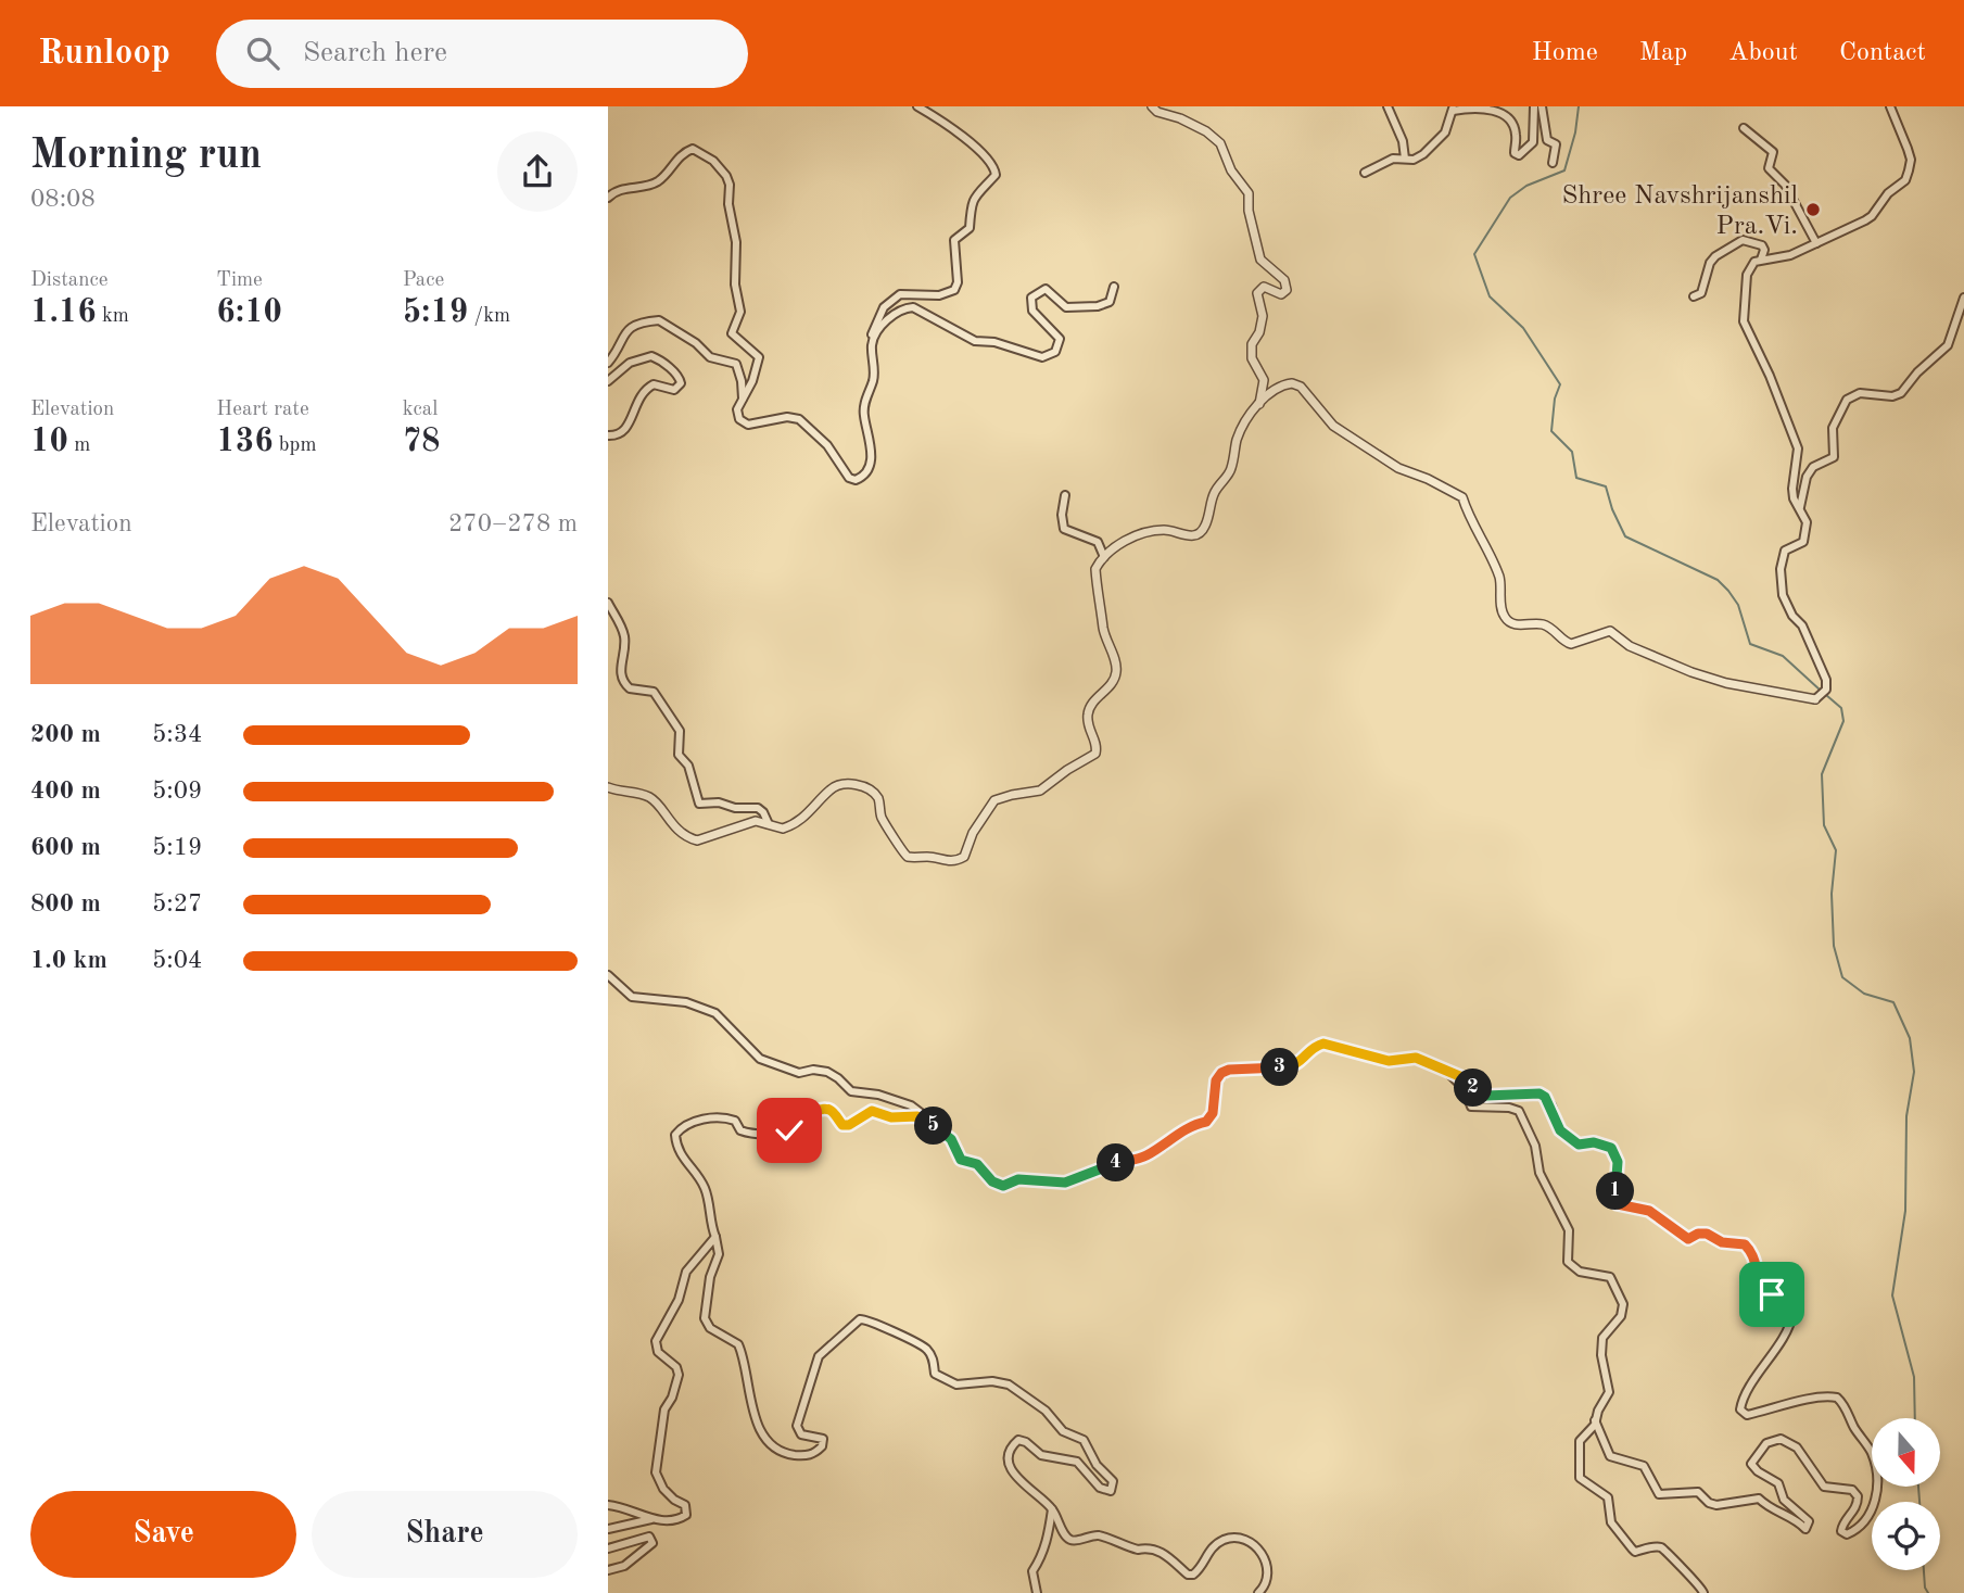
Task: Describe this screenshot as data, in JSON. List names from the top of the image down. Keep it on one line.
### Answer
{"places":["Shree Navshrijanshil Pra.Vi."],"north":"bottom","page":{"header":"Runloop","search":"Search here","nav":["Home","Map","About","Contact"],"heading":["Morning run","08:08"],"stats":[["Distance","1.16 km"],["Time","6:10"],["Pace","5:19 /km"],["Elevation","10 m"],["Heart rate","136 bpm"],["kcal","78"]],"chart":["Elevation","270–278 m"],"list":[{"name":"200 m","note":"5:34"},{"name":"400 m","note":"5:09"},{"name":"600 m","note":"5:19"},{"name":"800 m","note":"5:27"},{"name":"1.0 km","note":"5:04"}],"pins":["3","2","5","4","1"],"buttons":["Save","Share"]}}
